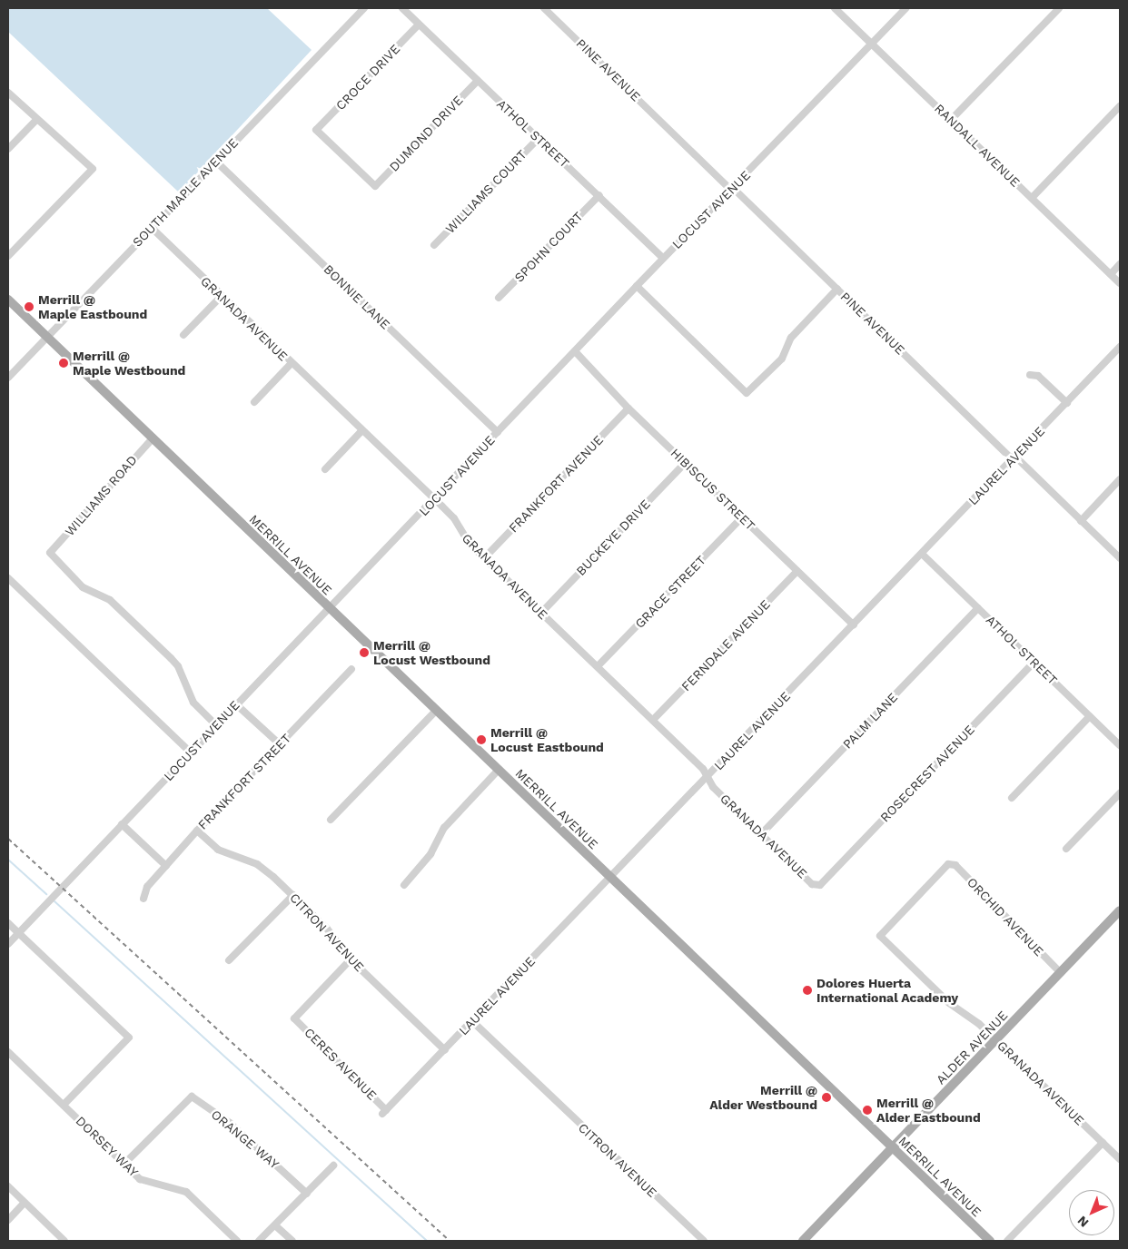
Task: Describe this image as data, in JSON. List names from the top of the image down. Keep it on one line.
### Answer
{"streets":{"main road":["MERRILL AVENUE","ALDER AVENUE"],"street":["PINE AVENUE","CROCE DRIVE","DUMOND DRIVE","ATHOL STREET","RANDALL AVENUE","WILLIAMS COURT","SOUTH MAPLE AVENUE","LOCUST AVENUE","SPOHN COURT","BONNIE LANE","GRANADA AVENUE","LAUREL AVENUE","FRANKFORT AVENUE","HIBISCUS STREET","WILLIAMS ROAD","BUCKEYE DRIVE","GRACE STREET","FERNDALE AVENUE","PALM LANE","ROSECREST AVENUE","FRANKFORT STREET","ORCHID AVENUE","CITRON AVENUE","CERES AVENUE","ORANGE WAY","DORSEY WAY"]},"crossings":[["PINE AVENUE","LOCUST AVENUE"],["PINE AVENUE","LAUREL AVENUE"],["CROCE DRIVE","DUMOND DRIVE"],["CROCE DRIVE","ATHOL STREET"],["DUMOND DRIVE","ATHOL STREET"],["ATHOL STREET","WILLIAMS COURT"],["ATHOL STREET","LOCUST AVENUE"],["ATHOL STREET","SPOHN COURT"],["ATHOL STREET","LAUREL AVENUE"],["ATHOL STREET","PALM LANE"],["ATHOL STREET","ROSECREST AVENUE"],["RANDALL AVENUE","LOCUST AVENUE"],["SOUTH MAPLE AVENUE","BONNIE LANE"],["SOUTH MAPLE AVENUE","GRANADA AVENUE"],["SOUTH MAPLE AVENUE","MERRILL AVENUE"],["LOCUST AVENUE","BONNIE LANE"],["LOCUST AVENUE","GRANADA AVENUE"],["LOCUST AVENUE","HIBISCUS STREET"],["LOCUST AVENUE","WILLIAMS ROAD"],["LOCUST AVENUE","MERRILL AVENUE"],["GRANADA AVENUE","LAUREL AVENUE"],["GRANADA AVENUE","FRANKFORT AVENUE"],["GRANADA AVENUE","BUCKEYE DRIVE"],["GRANADA AVENUE","GRACE STREET"],["GRANADA AVENUE","FERNDALE AVENUE"],["GRANADA AVENUE","PALM LANE"],["GRANADA AVENUE","ROSECREST AVENUE"],["GRANADA AVENUE","ORCHID AVENUE"],["GRANADA AVENUE","ALDER AVENUE"],["LAUREL AVENUE","HIBISCUS STREET"],["LAUREL AVENUE","MERRILL AVENUE"],["LAUREL AVENUE","CITRON AVENUE"],["LAUREL AVENUE","CERES AVENUE"],["FRANKFORT AVENUE","HIBISCUS STREET"],["HIBISCUS STREET","BUCKEYE DRIVE"],["HIBISCUS STREET","GRACE STREET"],["HIBISCUS STREET","FERNDALE AVENUE"],["WILLIAMS ROAD","MERRILL AVENUE"],["MERRILL AVENUE","ALDER AVENUE"],["FRANKFORT STREET","CITRON AVENUE"],["ORCHID AVENUE","ALDER AVENUE"],["CITRON AVENUE","CERES AVENUE"],["ORANGE WAY","DORSEY WAY"]],"places":["Merrill @ Maple Eastbound","Merrill @ Maple Westbound","Merrill @ Locust Westbound","Merrill @ Locust Eastbound","Dolores Huerta International Academy","Merrill @ Alder Westbound","Merrill @ Alder Eastbound"],"north":"bottom left"}
